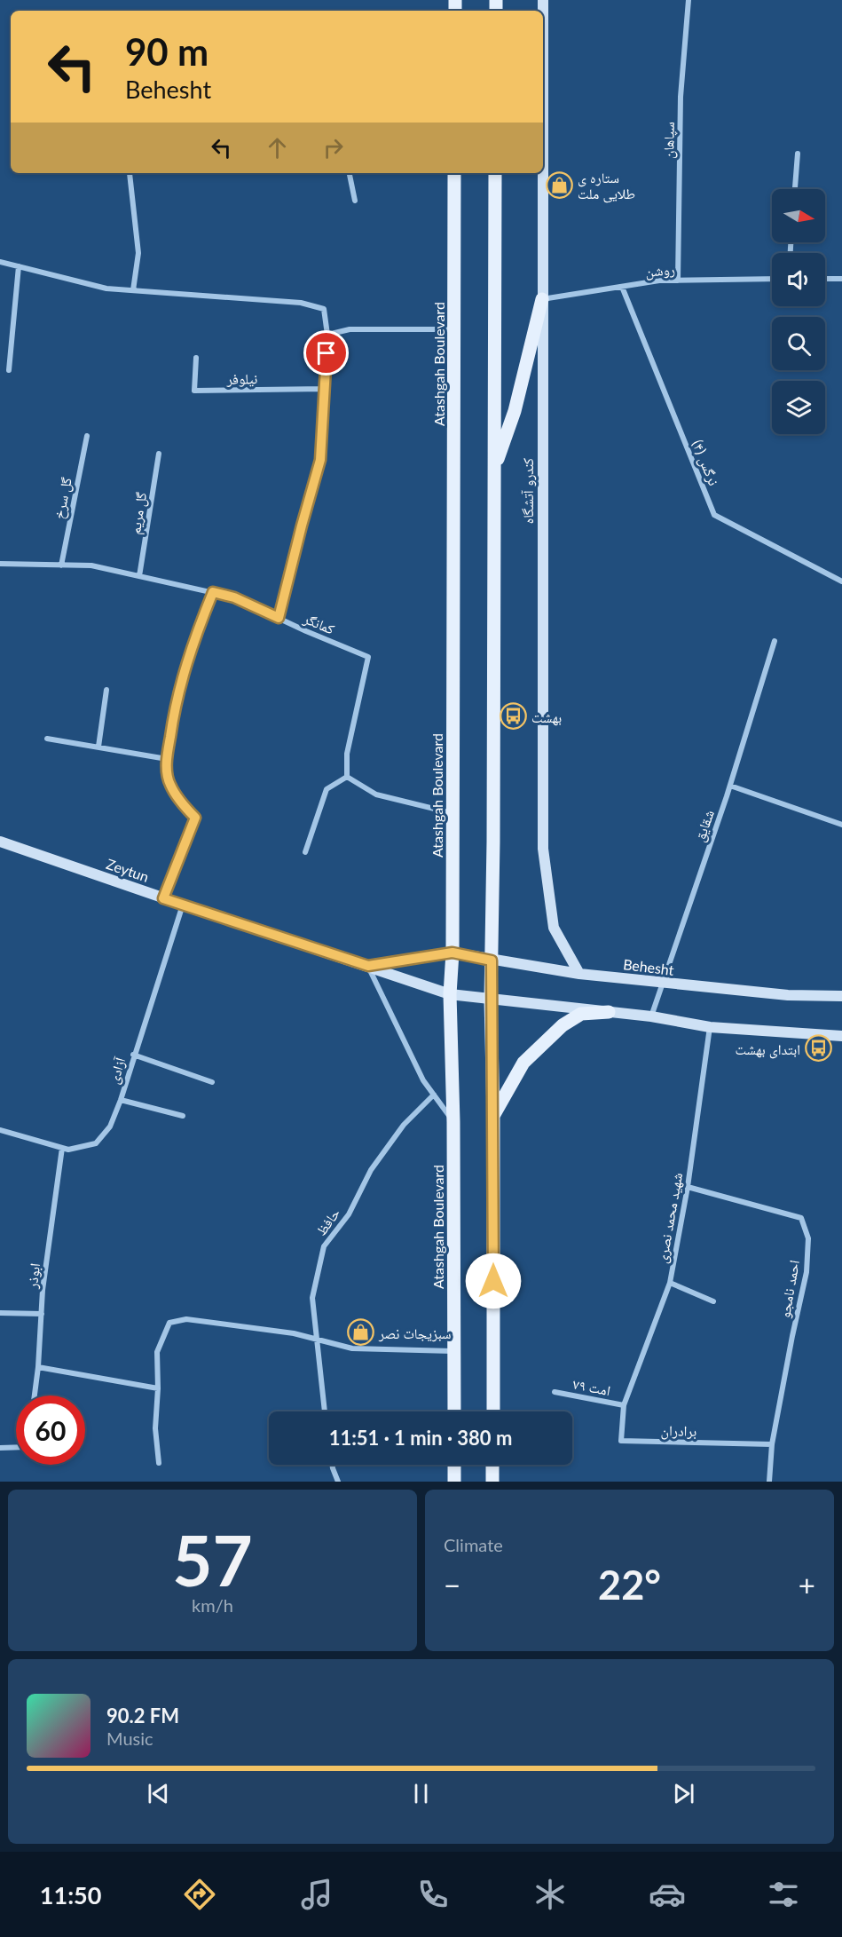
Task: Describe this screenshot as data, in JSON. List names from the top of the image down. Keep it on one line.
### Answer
{"streets":{"main road":["Atashgah Boulevard","کندرو آتشگاه","Zeytun","Behesht"],"street":["سپاهان","روشن","نیلوفر","نرگس (۴)","گل سرخ","گل مریم","کمانگر","شقایق","آزادی","شهید محمد نصری","حافظ","ابوذر","احمد نامجو","۷۹ امت","برادران"]},"crossings":[["سپاهان","روشن"],["روشن","نرگس (۴)"],["روشن","کندرو آتشگاه"],["Atashgah Boulevard","Zeytun"],["Atashgah Boulevard","Behesht"],["کندرو آتشگاه","Behesht"],["گل سرخ","کمانگر"],["گل مریم","کمانگر"],["شقایق","Behesht"],["Zeytun","Behesht"],["Zeytun","آزادی"],["آزادی","ابوذر"],["شهید محمد نصری","احمد نامجو"],["شهید محمد نصری","۷۹ امت"],["شهید محمد نصری","برادران"],["احمد نامجو","برادران"],["۷۹ امت","برادران"]],"places":{"shop":["ستاره ی طلایی ملت","سبزیجات نصر"],"bus stop":["بهشت","ابتدای بهشت"]},"north":"right","page":{"turn":["90 m","Behesht"],"limit":"60","trip":"11:51 · 1 min · 380 m","tile":[["57","km/h"],"Climate"],"heat":["−","22°","+"],"song":["90.2 FM","Music"],"tabs":"11:50"}}
